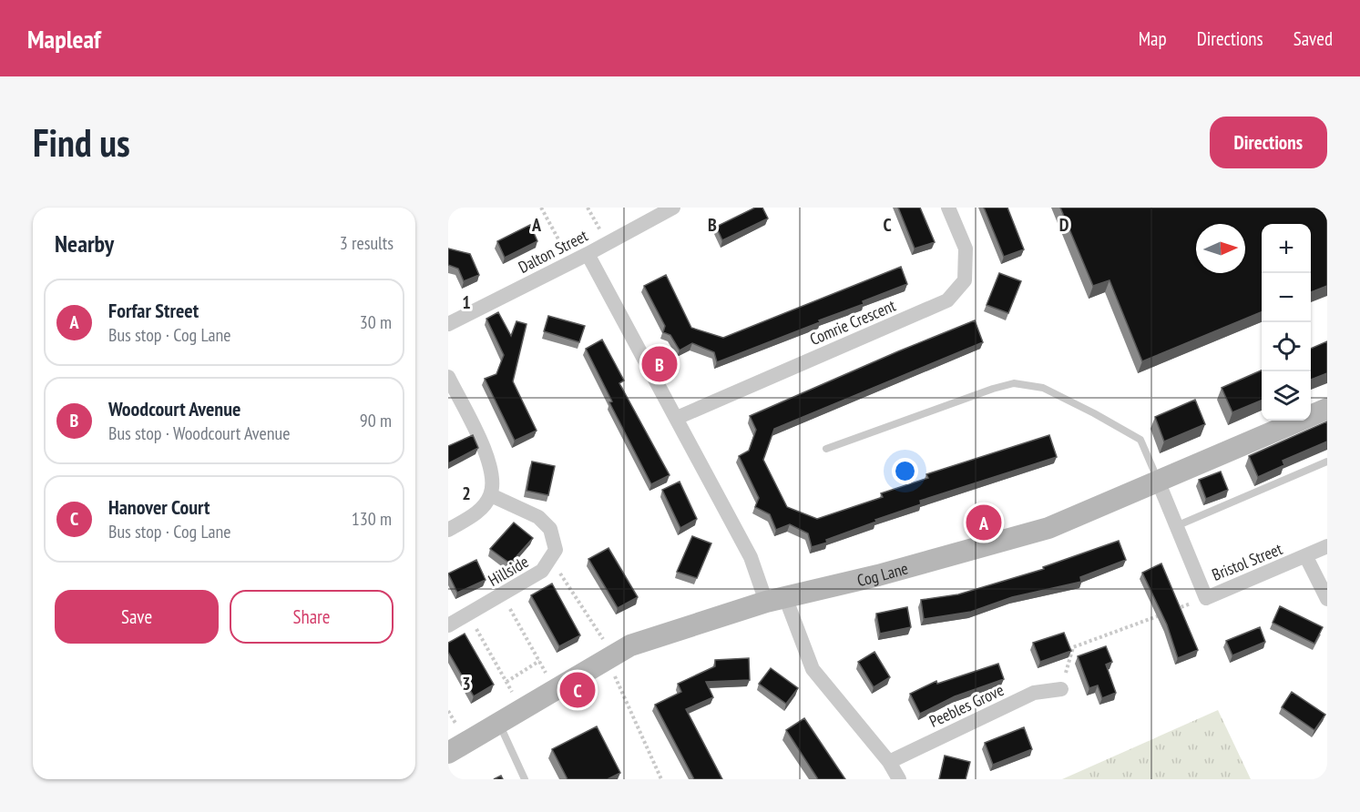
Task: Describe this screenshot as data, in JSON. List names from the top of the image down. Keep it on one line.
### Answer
{"streets":{"street":["Dalton Street","Comrie Crescent","Bristol Street","Hillside","Cog Lane","Peebles Grove"]},"crossings":[["Bristol Street","Cog Lane"]],"north":"right","page":{"header":"Mapleaf","nav":["Map","Directions","Saved"],"buttons":["Directions",["Save","Share"]],"title":"Find us","heading":["Nearby","3 results"],"map_buttons":["+","−"],"list":[{"mark":"A","name":"Forfar Street","note":"Bus stop · Cog Lane","value":"30 m"},{"mark":"B","name":"Woodcourt Avenue","note":"Bus stop · Woodcourt Avenue","value":"90 m"},{"mark":"C","name":"Hanover Court","note":"Bus stop · Cog Lane","value":"130 m"}],"pins":["B","A","C"]},"grid":{"columns":["A","B","C","D"],"rows":["1","2","3"]}}
